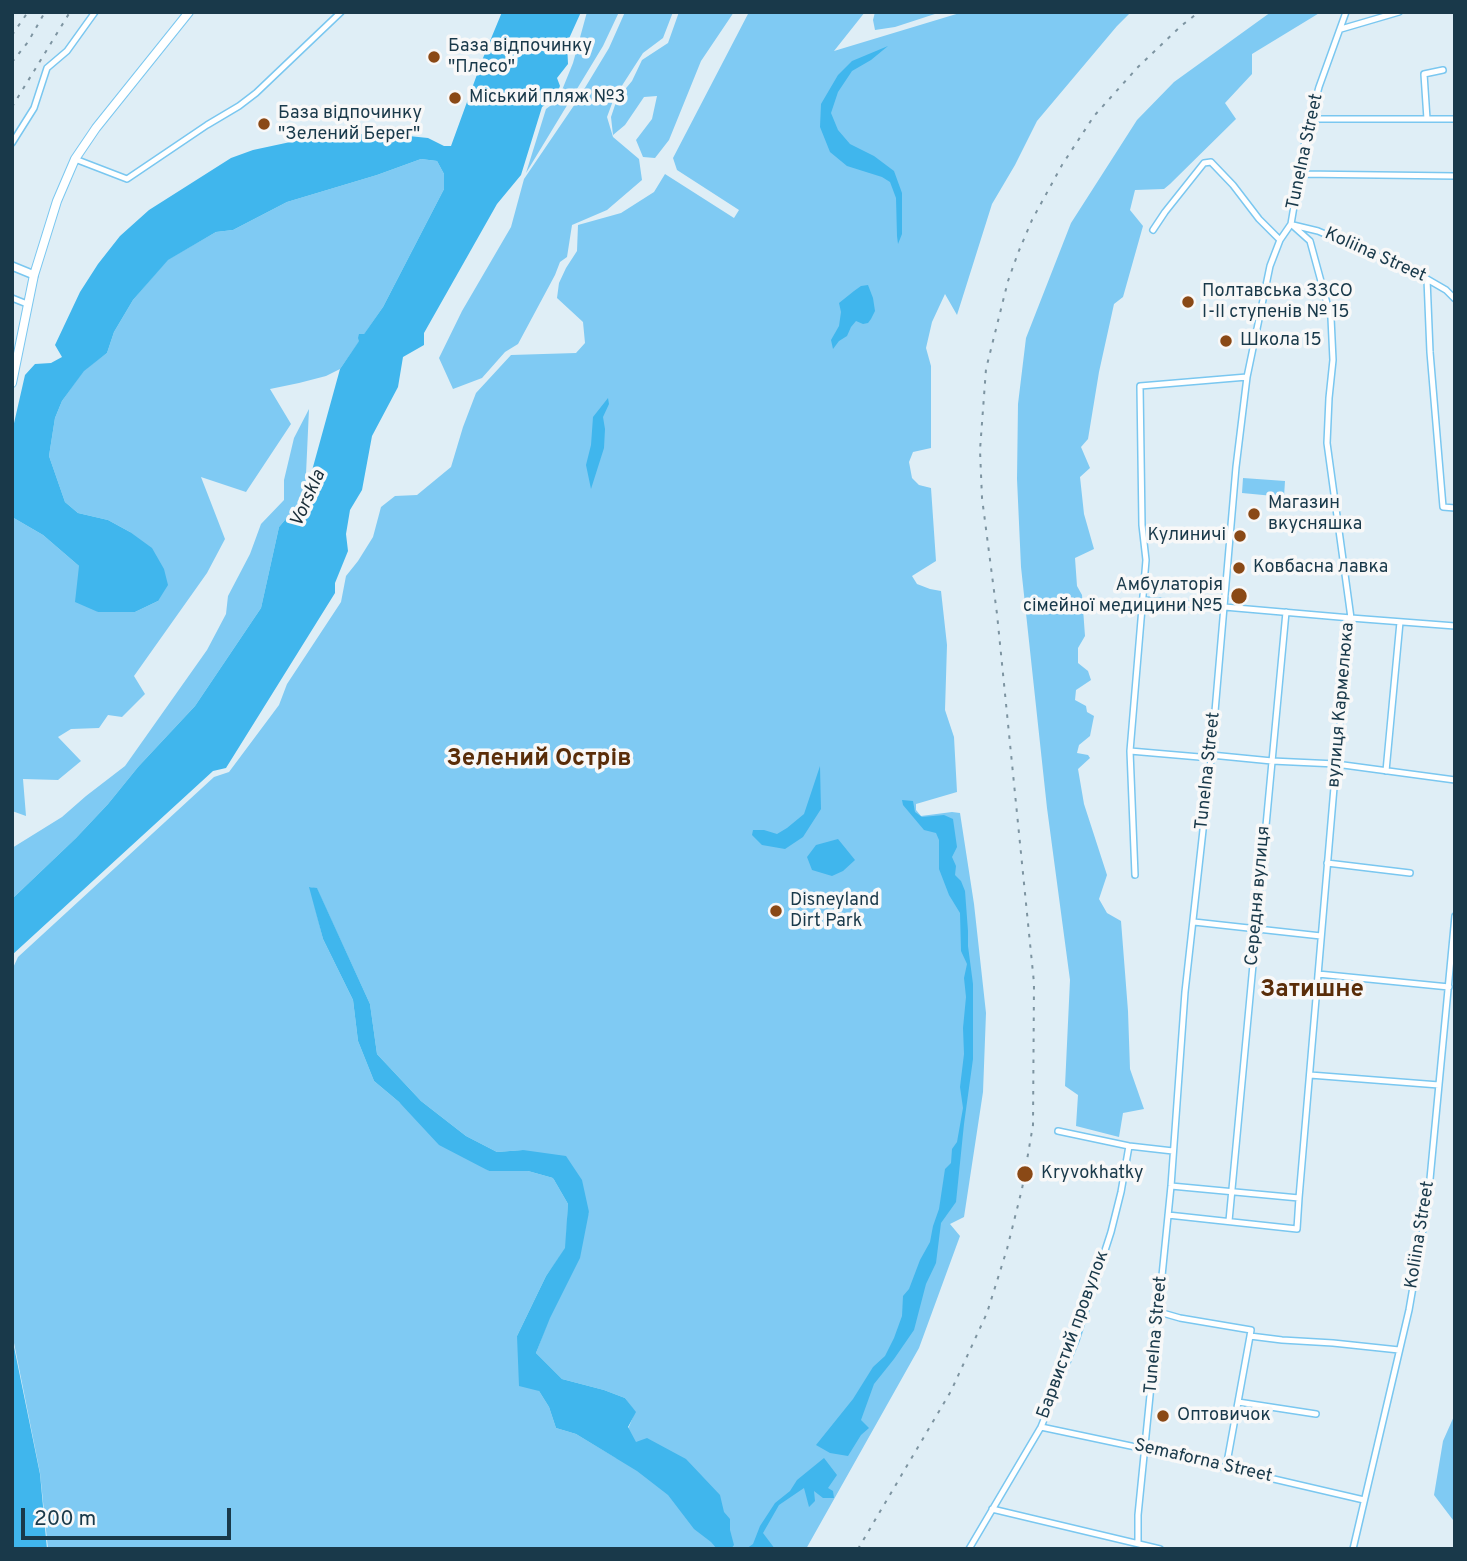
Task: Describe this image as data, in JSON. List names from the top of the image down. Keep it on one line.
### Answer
{"streets":{"street":["Tunelna Street","Koliina Street","вулиця Кармелюка","Середня вулиця","Барвистий провулок","Semaforna Street"]},"crossings":[["Tunelna Street","Koliina Street"],["Tunelna Street","вулиця Кармелюка"],["Tunelna Street","Semaforna Street"],["Koliina Street","вулиця Кармелюка"],["Koliina Street","Semaforna Street"],["вулиця Кармелюка","Середня вулиця"],["Барвистий провулок","Semaforna Street"]],"districts":["Зелений Острів","Затишне"],"water":["Vorskla"],"places":["База відпочинку \"Плесо\"","Міський пляж №3","База відпочинку \"Зелений Берег\"","Полтавська ЗЗСО І-ІІ ступенів № 15","Школа 15","Магазин вкусняшка","Кулиничі","Ковбасна лавка","Амбулаторія сімейної медицини №5","Disneyland Dirt Park","Kryvokhatky","Оптовичок"],"scale_bar":"200 m"}
